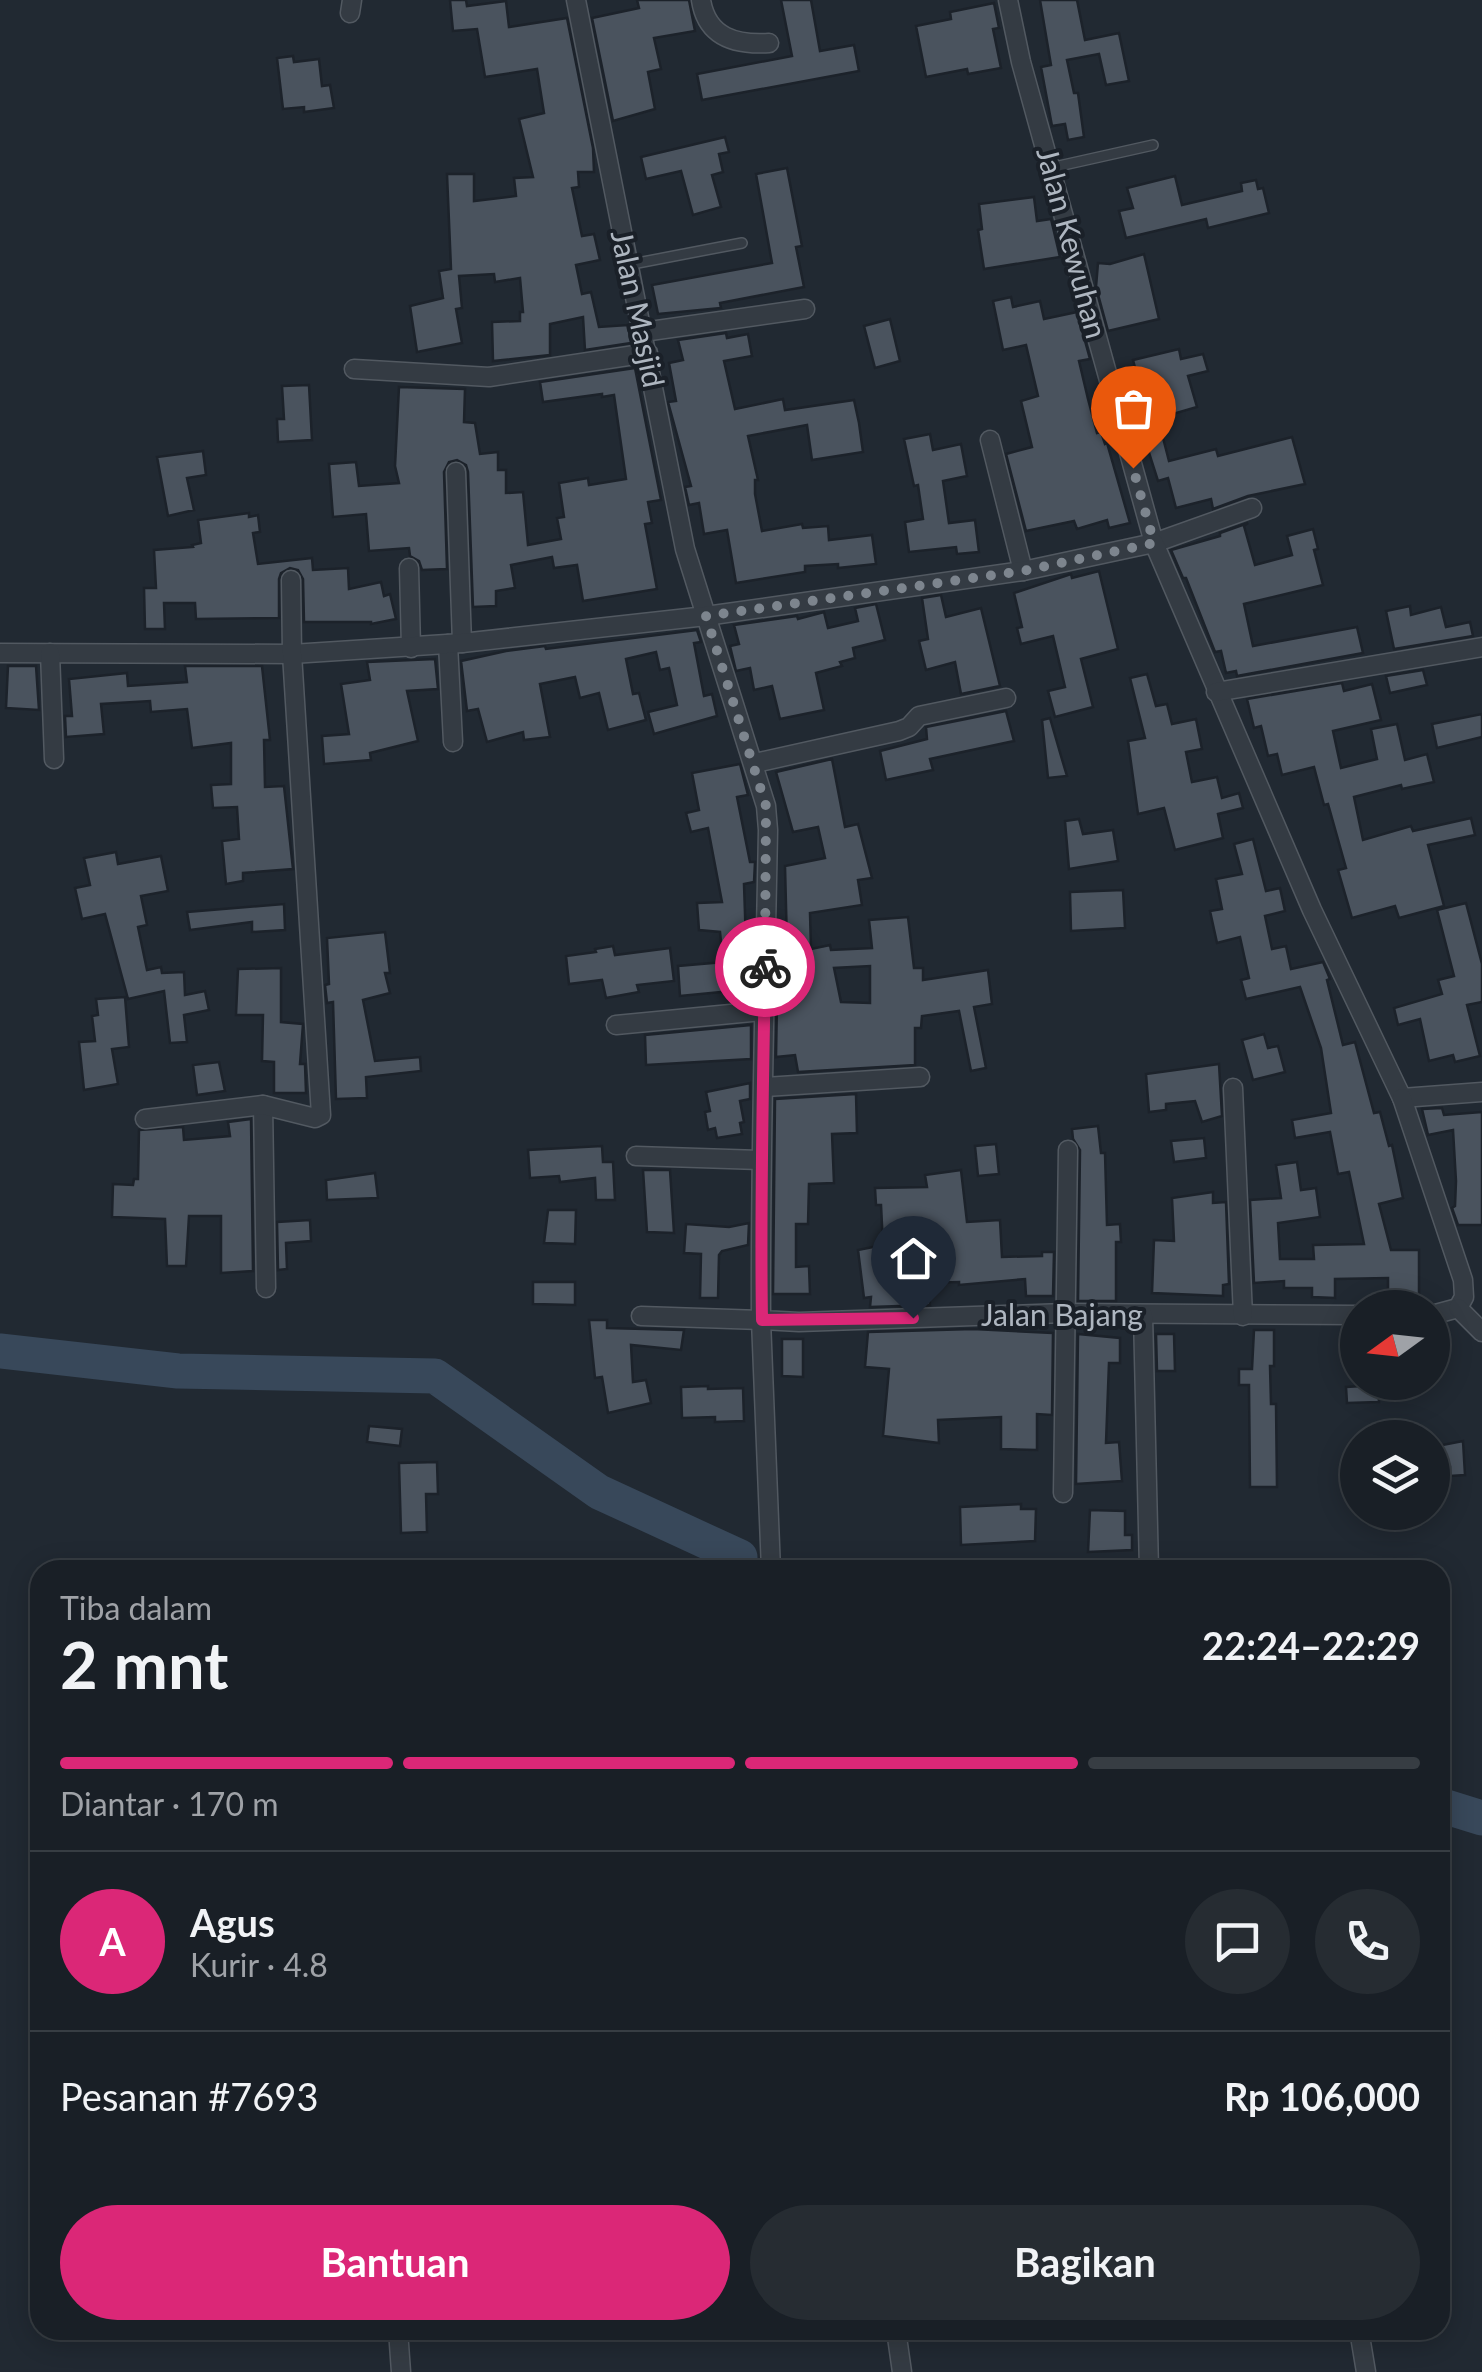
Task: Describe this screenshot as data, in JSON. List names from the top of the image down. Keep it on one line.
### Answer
{"streets":{"street":["Jalan Kewuhan","Jalan Masjid","Jalan Bajang"]},"north":"left","page":{"heading":["2 mnt","Tiba dalam","22:24–22:29"],"panel":["Agus","Kurir · 4.8","Pesanan #7693","Rp 106,000"],"bar":"Diantar · 170 m","round":"A","buttons":["Bantuan","Bagikan"]}}
